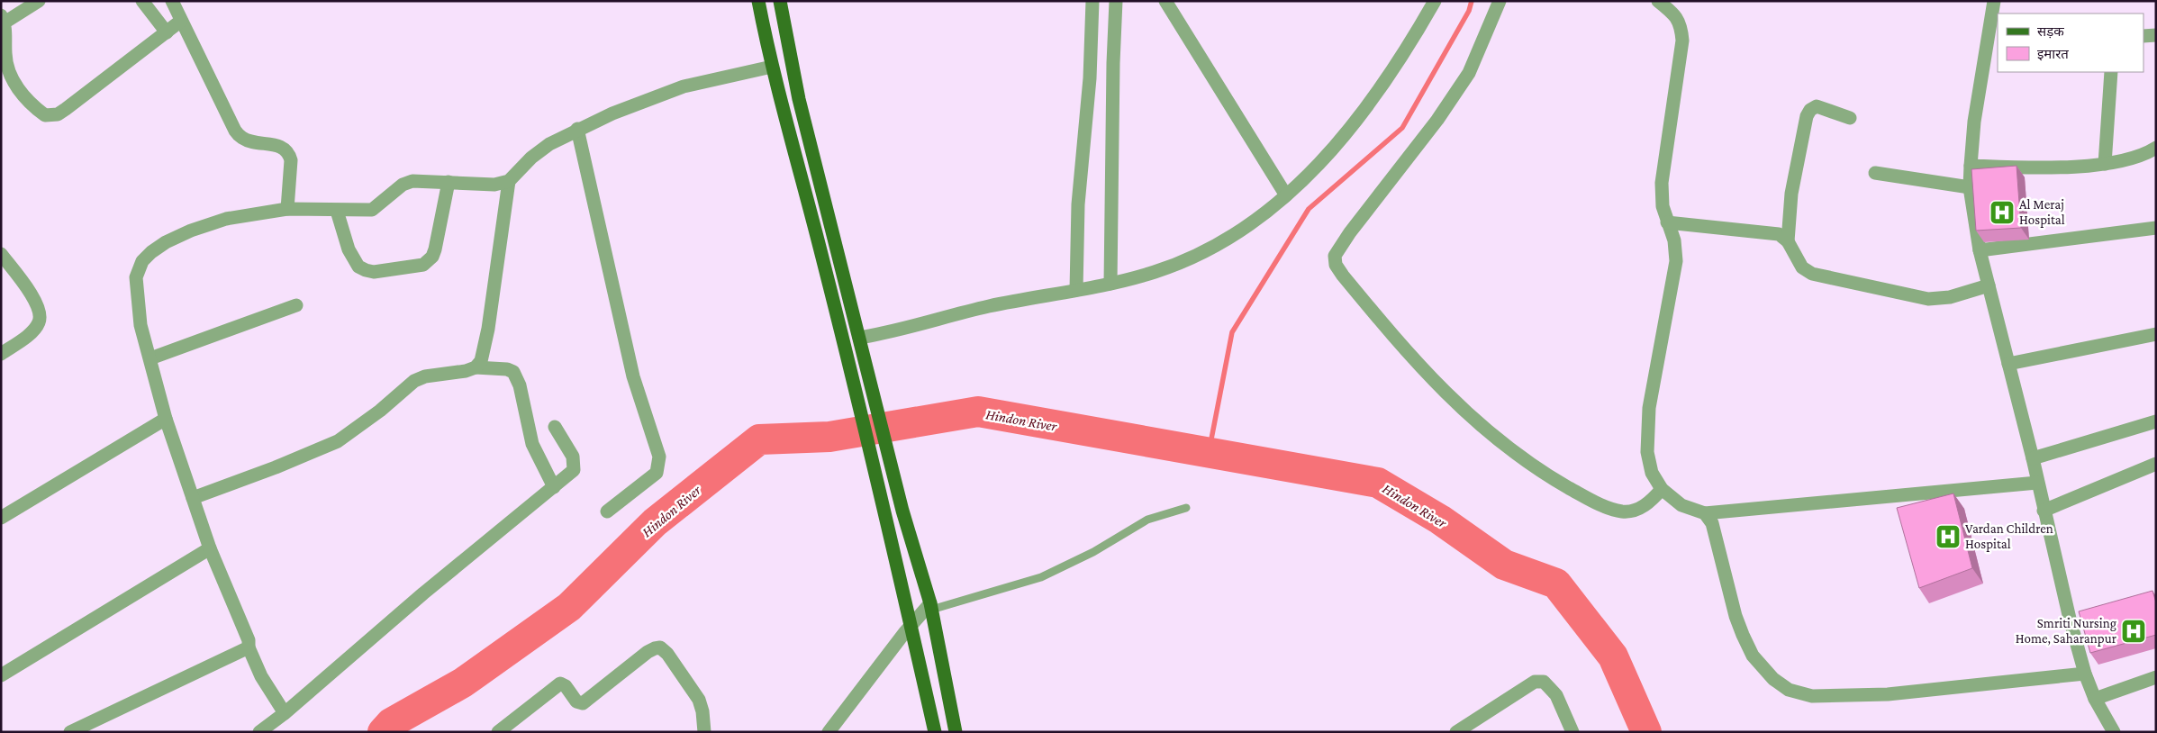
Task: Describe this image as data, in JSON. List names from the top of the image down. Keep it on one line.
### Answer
{"water":["Hindon River"],"places":{"hospital":["Al Meraj Hospital","Vardan Children Hospital","Smriti Nursing Home, Saharanpur"]},"legend":["सड़क","इमारत"]}
